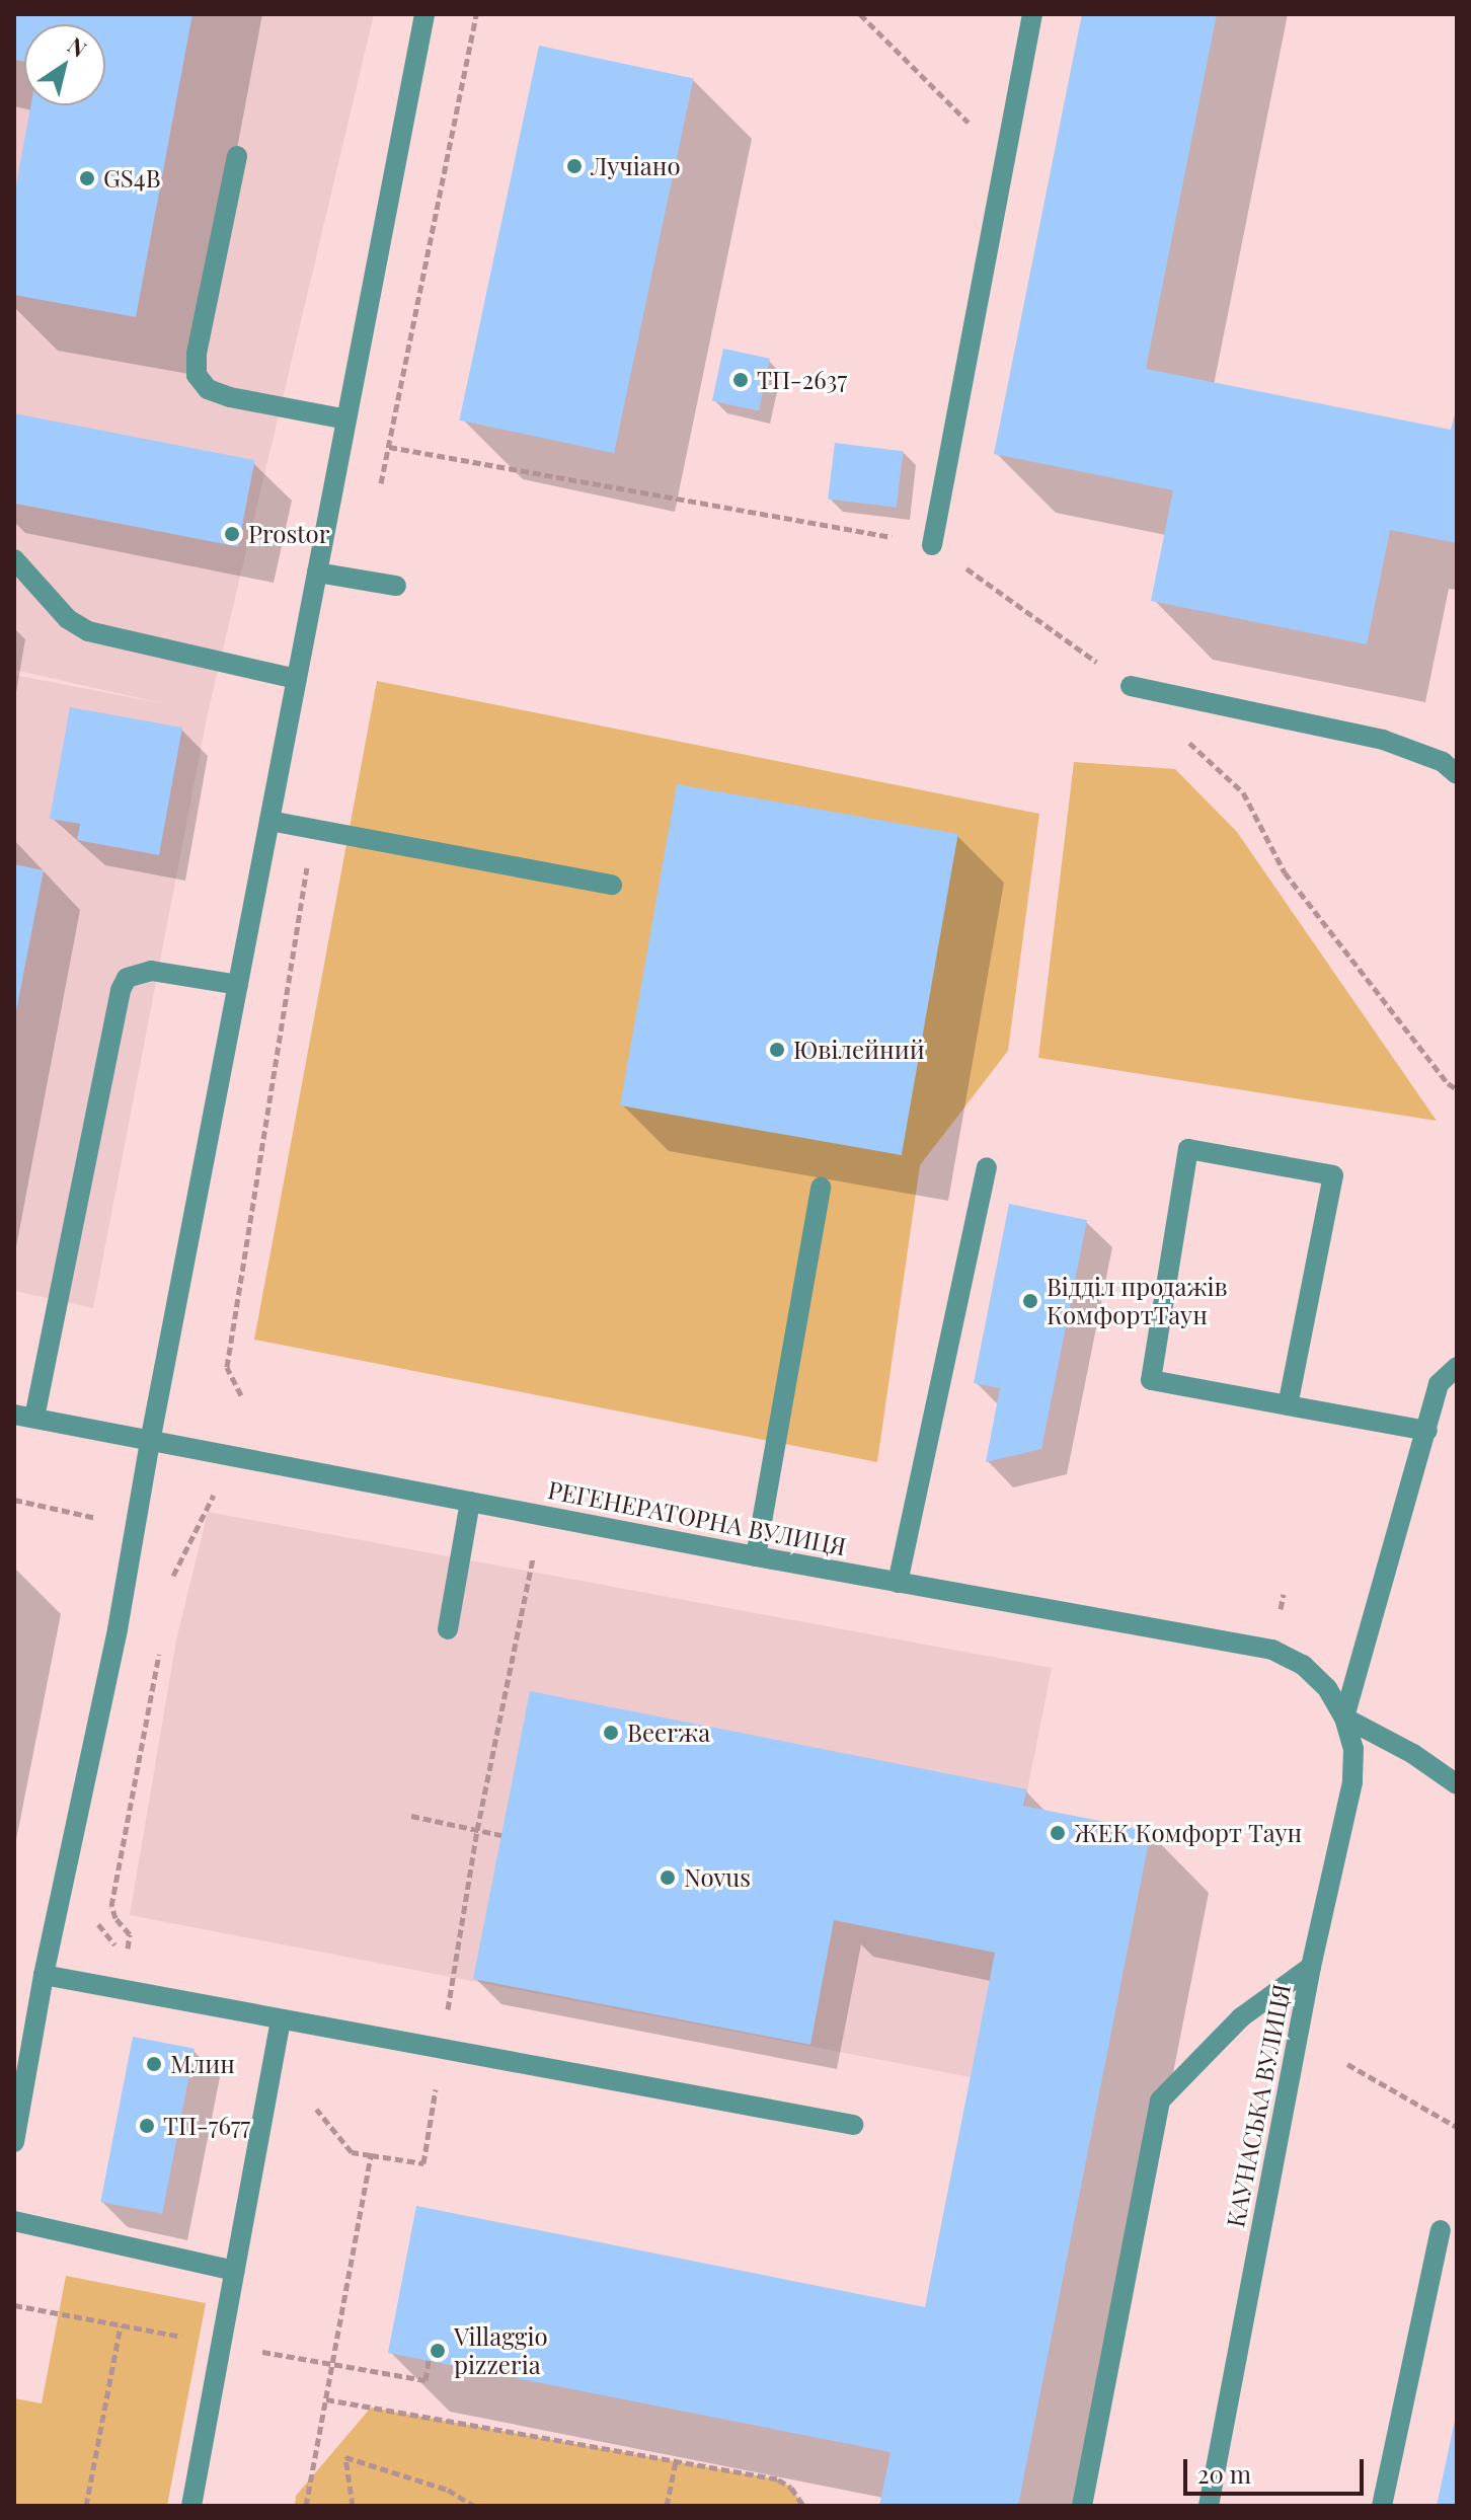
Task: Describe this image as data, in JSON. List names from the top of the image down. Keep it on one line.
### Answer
{"streets":{"street":["РЕГЕНЕРАТОРНА ВУЛИЦЯ","КАУНАСЬКА ВУЛИЦЯ"]},"crossings":[["РЕГЕНЕРАТОРНА ВУЛИЦЯ","КАУНАСЬКА ВУЛИЦЯ"]],"places":["Лучіано","GS4B","ТП-2637","Prostor","Ювілейний","Відділ продажів КомфортТаун","Beerжа","ЖЕК Комфорт Таун","Novus","Млин","ТП-7677","Villaggio pizzeria"],"scale_bar":"20 m","north":"top right"}
